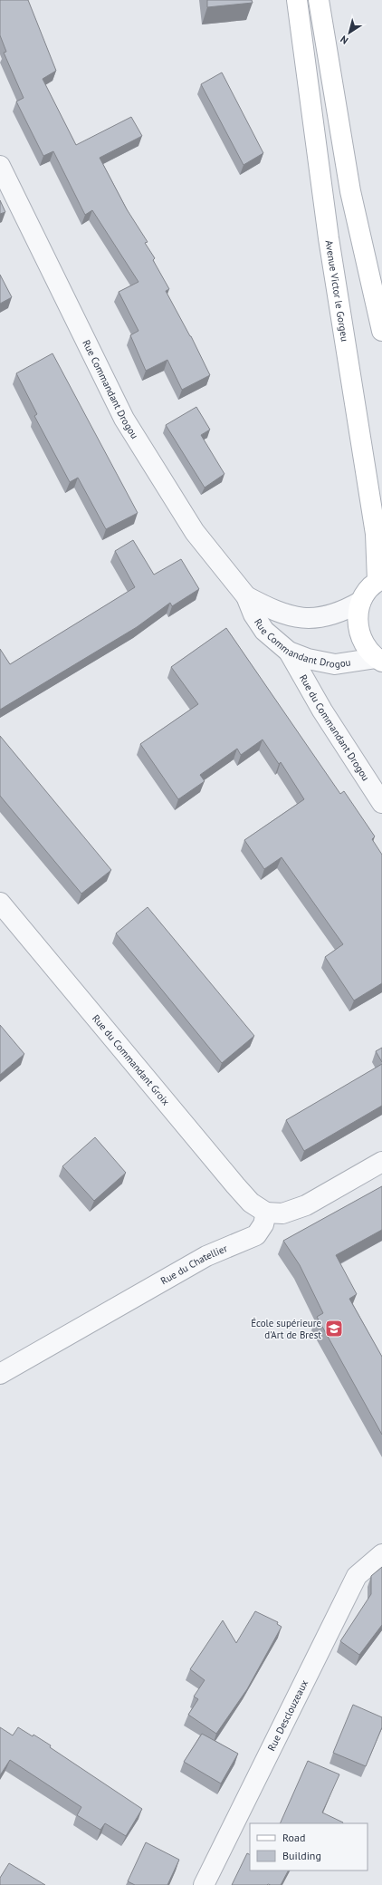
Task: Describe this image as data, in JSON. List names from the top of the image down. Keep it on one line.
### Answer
{"streets":{"main road":["Avenue Victor le Gorgeu"],"street":["Rue Commandant Drogou","Rue du Commandant Drogou","Rue du Commandant Groix","Rue du Chatellier","Rue Desclouzeaux"]},"crossings":[["Rue Commandant Drogou","Rue du Commandant Drogou"],["Rue du Commandant Groix","Rue du Chatellier"]],"places":{"school or university":["École supérieure d'Art de Brest"]},"legend":["Road","Building"],"north":"bottom left"}
